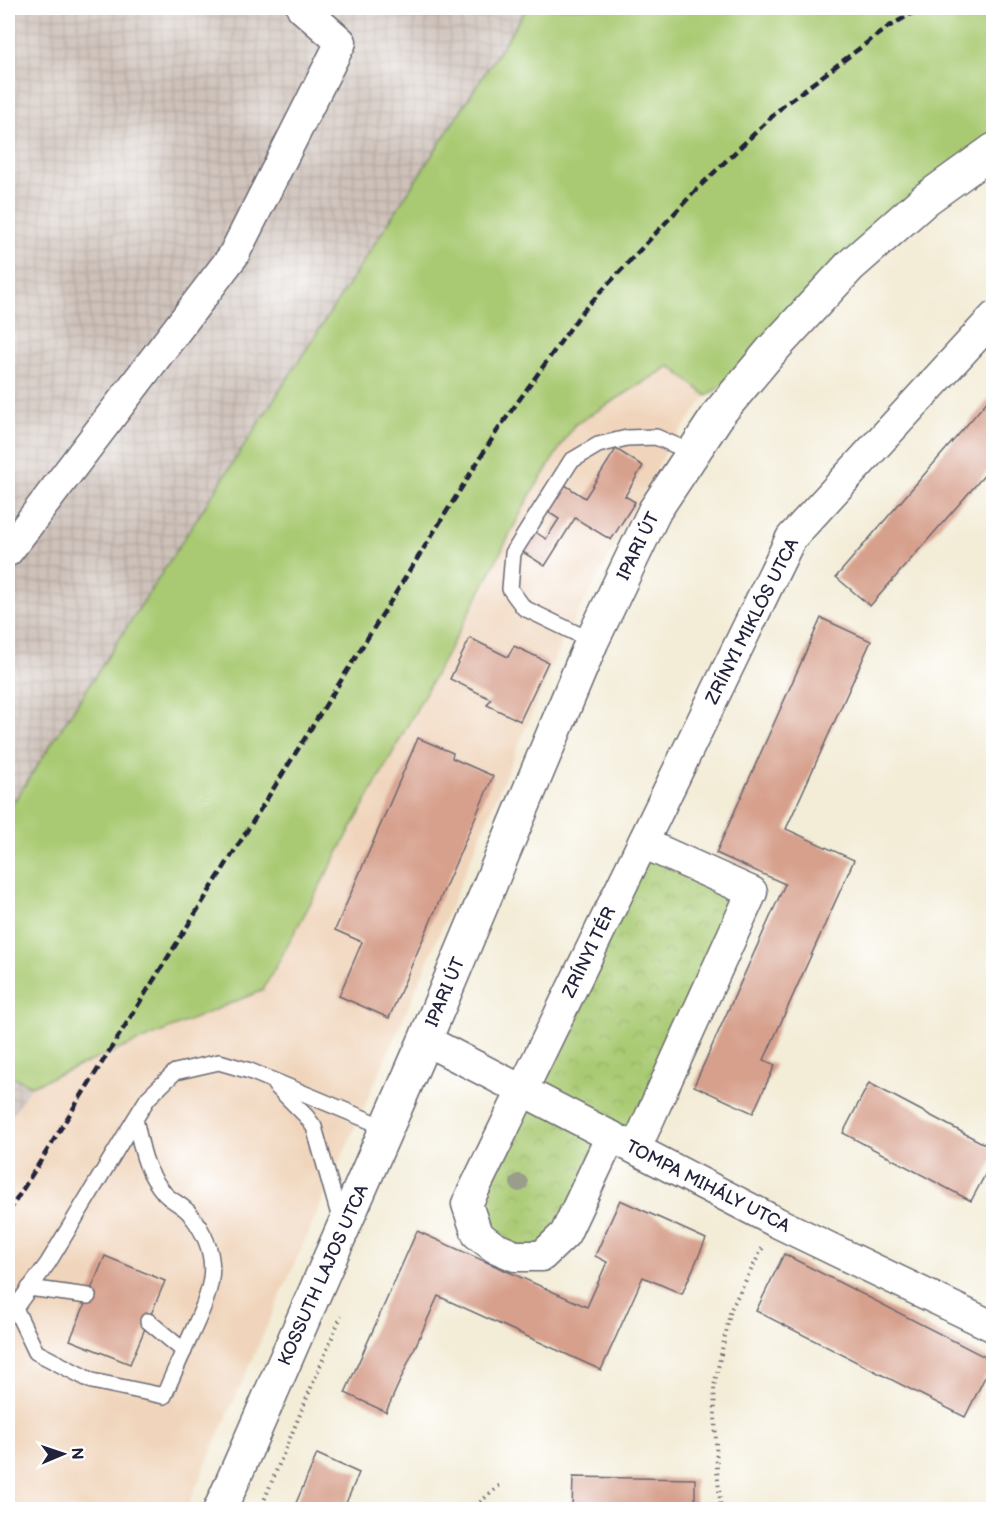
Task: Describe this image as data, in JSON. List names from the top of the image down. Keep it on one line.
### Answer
{"streets":{"main road":["IPARI ÚT","KOSSUTH LAJOS UTCA"],"street":["ZRÍNYI MIKLÓS UTCA","ZRÍNYI TÉR","TOMPA MIHÁLY UTCA"]},"crossings":[["IPARI ÚT","TOMPA MIHÁLY UTCA"],["IPARI ÚT","KOSSUTH LAJOS UTCA"],["ZRÍNYI MIKLÓS UTCA","ZRÍNYI TÉR"],["ZRÍNYI TÉR","TOMPA MIHÁLY UTCA"],["TOMPA MIHÁLY UTCA","KOSSUTH LAJOS UTCA"]],"north":"right"}
